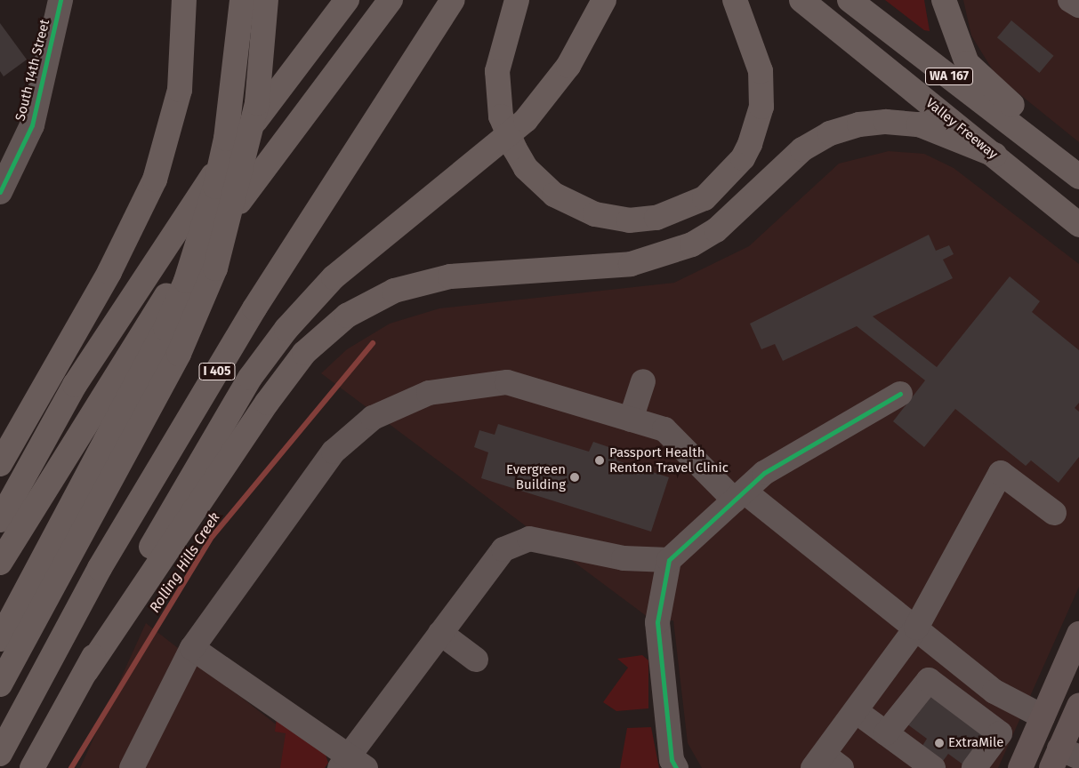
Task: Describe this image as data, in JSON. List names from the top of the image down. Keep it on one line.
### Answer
{"streets":{"highway":["WA 167","Valley Freeway","I 405"],"street":["South 14th Street"]},"water":["Rolling Hills Creek"],"places":["Passport Health Renton Travel Clinic","Evergreen Building","ExtraMile"]}
